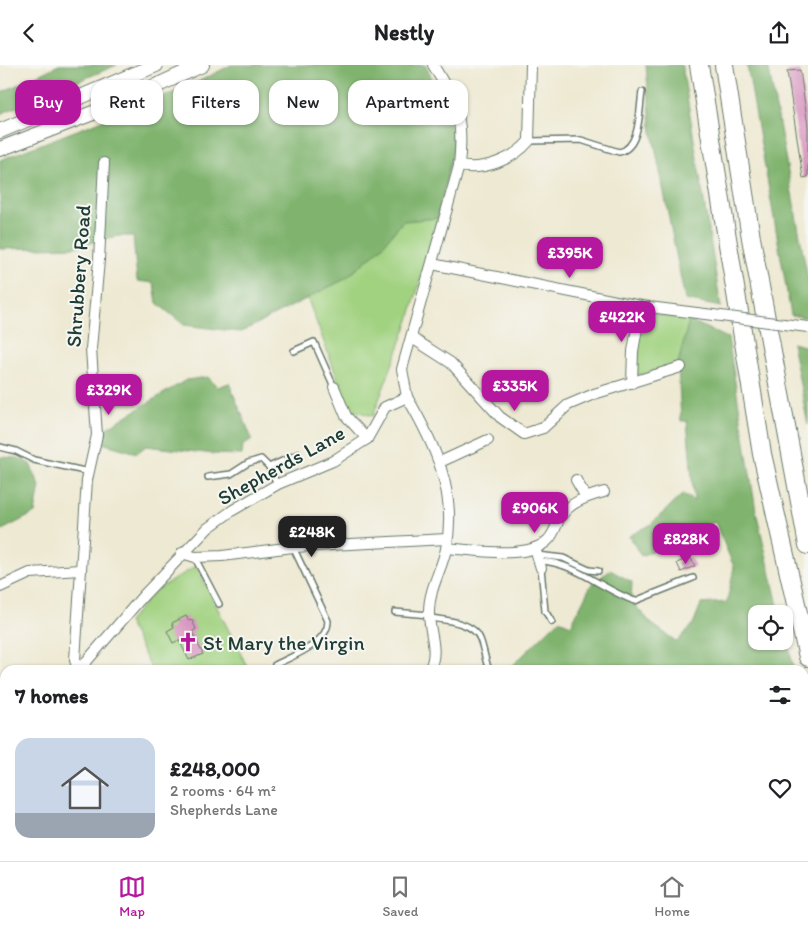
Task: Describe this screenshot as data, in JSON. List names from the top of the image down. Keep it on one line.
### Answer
{"streets":{"street":["Shrubbery Road","Shepherds Lane"]},"places":{"church":["St Mary the Virgin"]},"page":{"header":"Nestly","chip":["Buy","Rent","Filters","New","Apartment"],"price":["£395K","£422K","£335K","£329K","£906K","£248K","£828K"],"heading":"7 homes","list":[{"name":"£248,000","note":"2 rooms · 64 m² · Shepherds Lane"}],"tabs":["Map","Saved","Home"]}}
